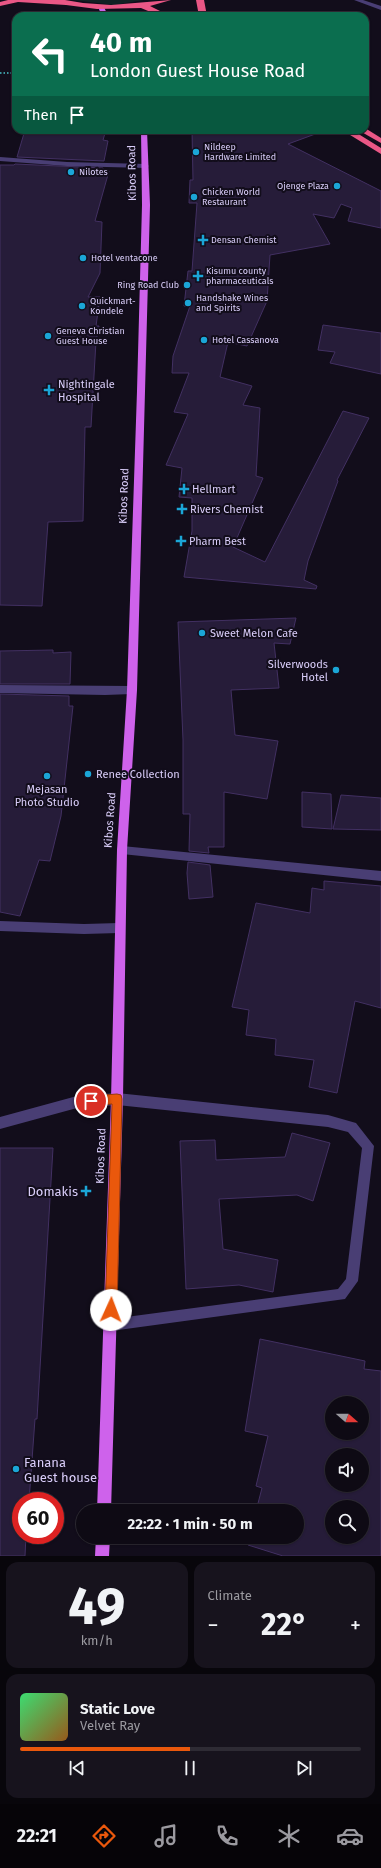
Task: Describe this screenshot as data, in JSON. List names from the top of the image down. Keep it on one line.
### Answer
{"streets":{"main road":["Kibos Road"]},"places":{"other":["Nildeep Hardware Limited","Nilotes","Ojenge Plaza","Chicken World Restaurant","Hotel ventacone","Ring Road Club","Handshake Wines and Spirits","Quickmart- Kondele","Geneva Christian Guest House","Hotel Cassanova","Sweet Melon Cafe","Silverwoods Hotel","Renee Collection","Mejasan Photo Studio","Fanana Guest house"],"health":["Densan Chemist","Kisumu county pharmaceuticals","Nightingale Hospital","Hellmart","Rivers Chemist","Pharm Best","Domakis"]},"north":"right","page":{"turn":["40 m","London Guest House Road"],"then":"Then","limit":"60","trip":"22:22 · 1 min · 50 m","tile":[["49","km/h"],"Climate"],"heat":["−","22°","+"],"song":["Static Love","Velvet Ray"],"tabs":"22:21"}}
